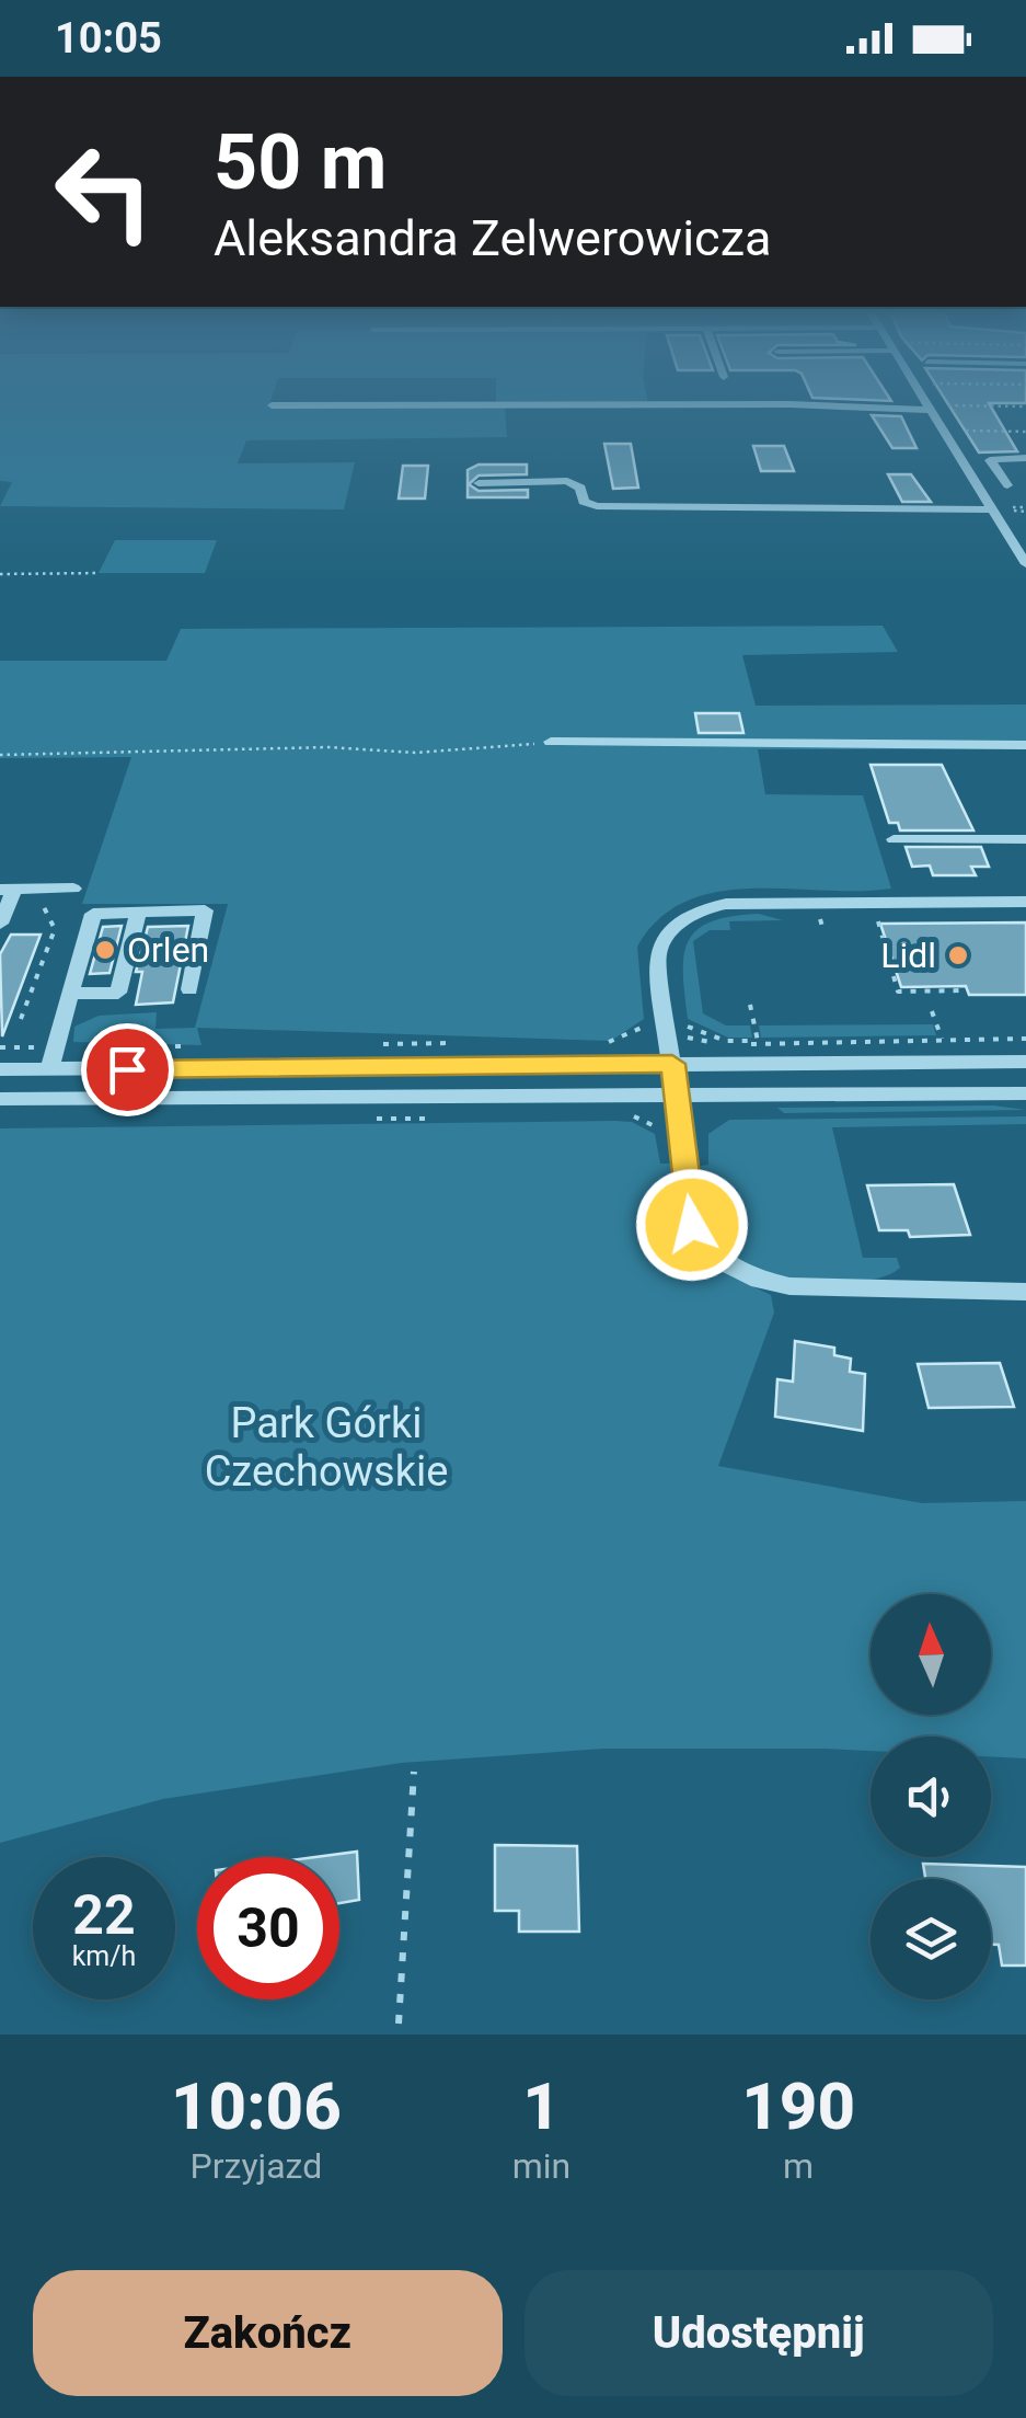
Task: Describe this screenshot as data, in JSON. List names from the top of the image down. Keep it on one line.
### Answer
{"parks":["Park Górki Czechowskie"],"places":["Orlen","Lidl"],"north":"top","page":{"status":"10:05","turn":["50 m","Aleksandra Zelwerowicza"],"speed":"22 km/h","limit":"30","eta":["10:06","Przyjazd","1","min","190","m"],"buttons":["Zakończ","Udostępnij"]}}
